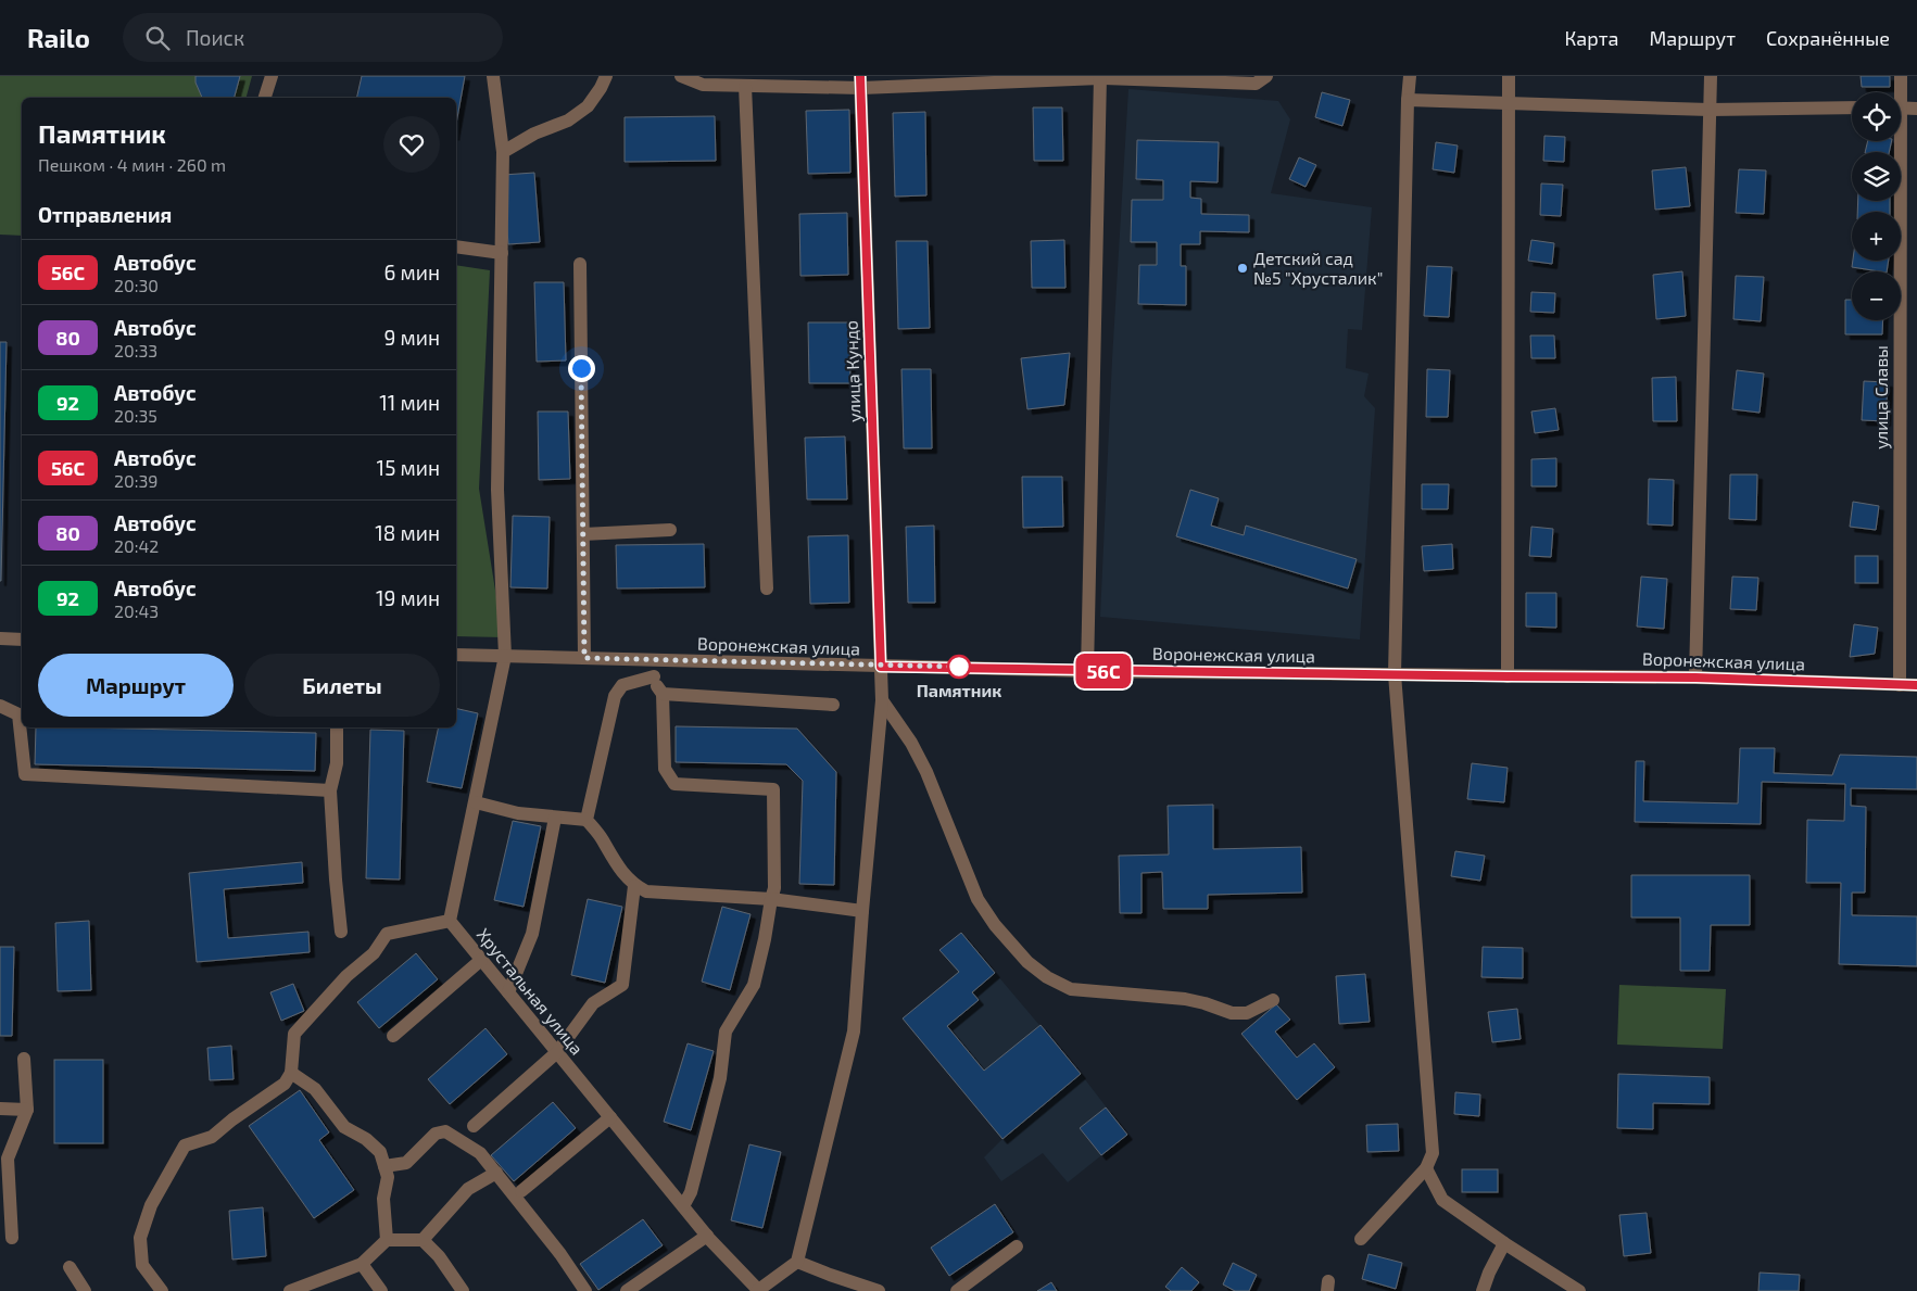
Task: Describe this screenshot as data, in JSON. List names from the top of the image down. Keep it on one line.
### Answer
{"streets":{"street":["улица Кундо","улица Славы","Воронежская улица","Хрустальная улица"]},"crossings":[["улица Кундо","Воронежская улица"],["улица Славы","Воронежская улица"]],"places":["Детский сад №5 \"Хрусталик\"","Памятник"],"lines":["bus line 56С"],"page":{"header":"Railo","search":"Поиск","nav":["Карта","Маршрут","Сохранённые"],"on_map":"56С","map_buttons":["+","−"],"heading":[["Памятник","Пешком · 4 мин · 260 m"],"Отправления"],"list":[{"mark":"56С","name":"Автобус","note":"20:30","value":"6 мин"},{"mark":"80","name":"Автобус","note":"20:33","value":"9 мин"},{"mark":"92","name":"Автобус","note":"20:35","value":"11 мин"},{"mark":"56С","name":"Автобус","note":"20:39","value":"15 мин"},{"mark":"80","name":"Автобус","note":"20:42","value":"18 мин"},{"mark":"92","name":"Автобус","note":"20:43","value":"19 мин"}],"buttons":["Маршрут","Билеты"]}}
